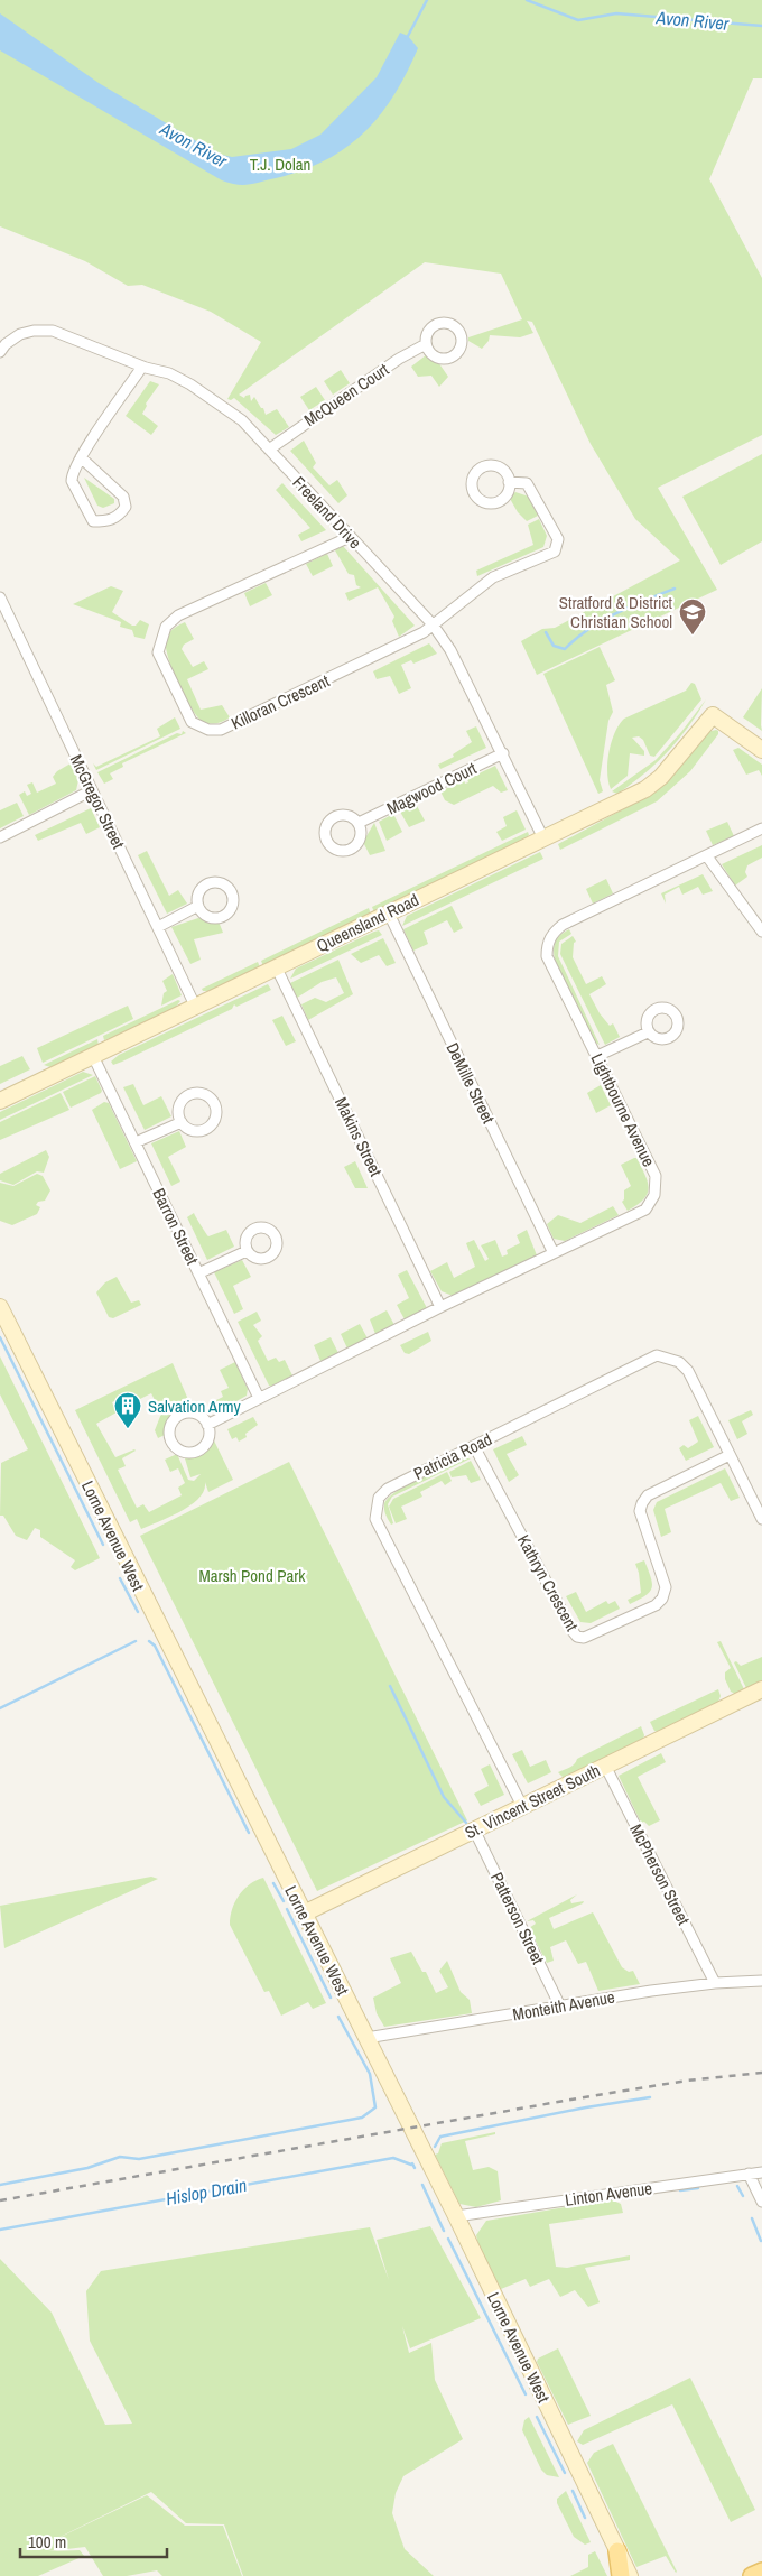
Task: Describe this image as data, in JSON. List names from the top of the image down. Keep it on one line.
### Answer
{"streets":{"main road":["Queensland Road","Lorne Avenue West","St. Vincent Street South"],"street":["McQueen Court","Freeland Drive","Killoran Crescent","Magwood Court","McGregor Street","DeMille Street","Lightbourne Avenue","Makins Street","Barron Street","Patricia Road","Kathryn Crescent","McPherson Street","Patterson Street","Monteith Avenue","Linton Avenue"]},"crossings":[["McQueen Court","Freeland Drive"],["Freeland Drive","Killoran Crescent"],["Freeland Drive","Magwood Court"],["Freeland Drive","Queensland Road"],["McGregor Street","Queensland Road"],["Queensland Road","DeMille Street"],["Queensland Road","Makins Street"],["Queensland Road","Barron Street"],["DeMille Street","Lightbourne Avenue"],["Lightbourne Avenue","Makins Street"],["Lightbourne Avenue","Barron Street"],["Patricia Road","Kathryn Crescent"],["Patricia Road","St. Vincent Street South"],["Lorne Avenue West","St. Vincent Street South"],["Lorne Avenue West","Monteith Avenue"],["Lorne Avenue West","Linton Avenue"],["St. Vincent Street South","McPherson Street"],["St. Vincent Street South","Patterson Street"],["McPherson Street","Monteith Avenue"],["Patterson Street","Monteith Avenue"]],"water":["Avon River","Hislop Drain"],"parks":["T.J. Dolan","Marsh Pond Park"],"places":{"school or university":["Stratford & District Christian School"],"building":["Salvation Army"]},"scale_bar":"100 m"}
